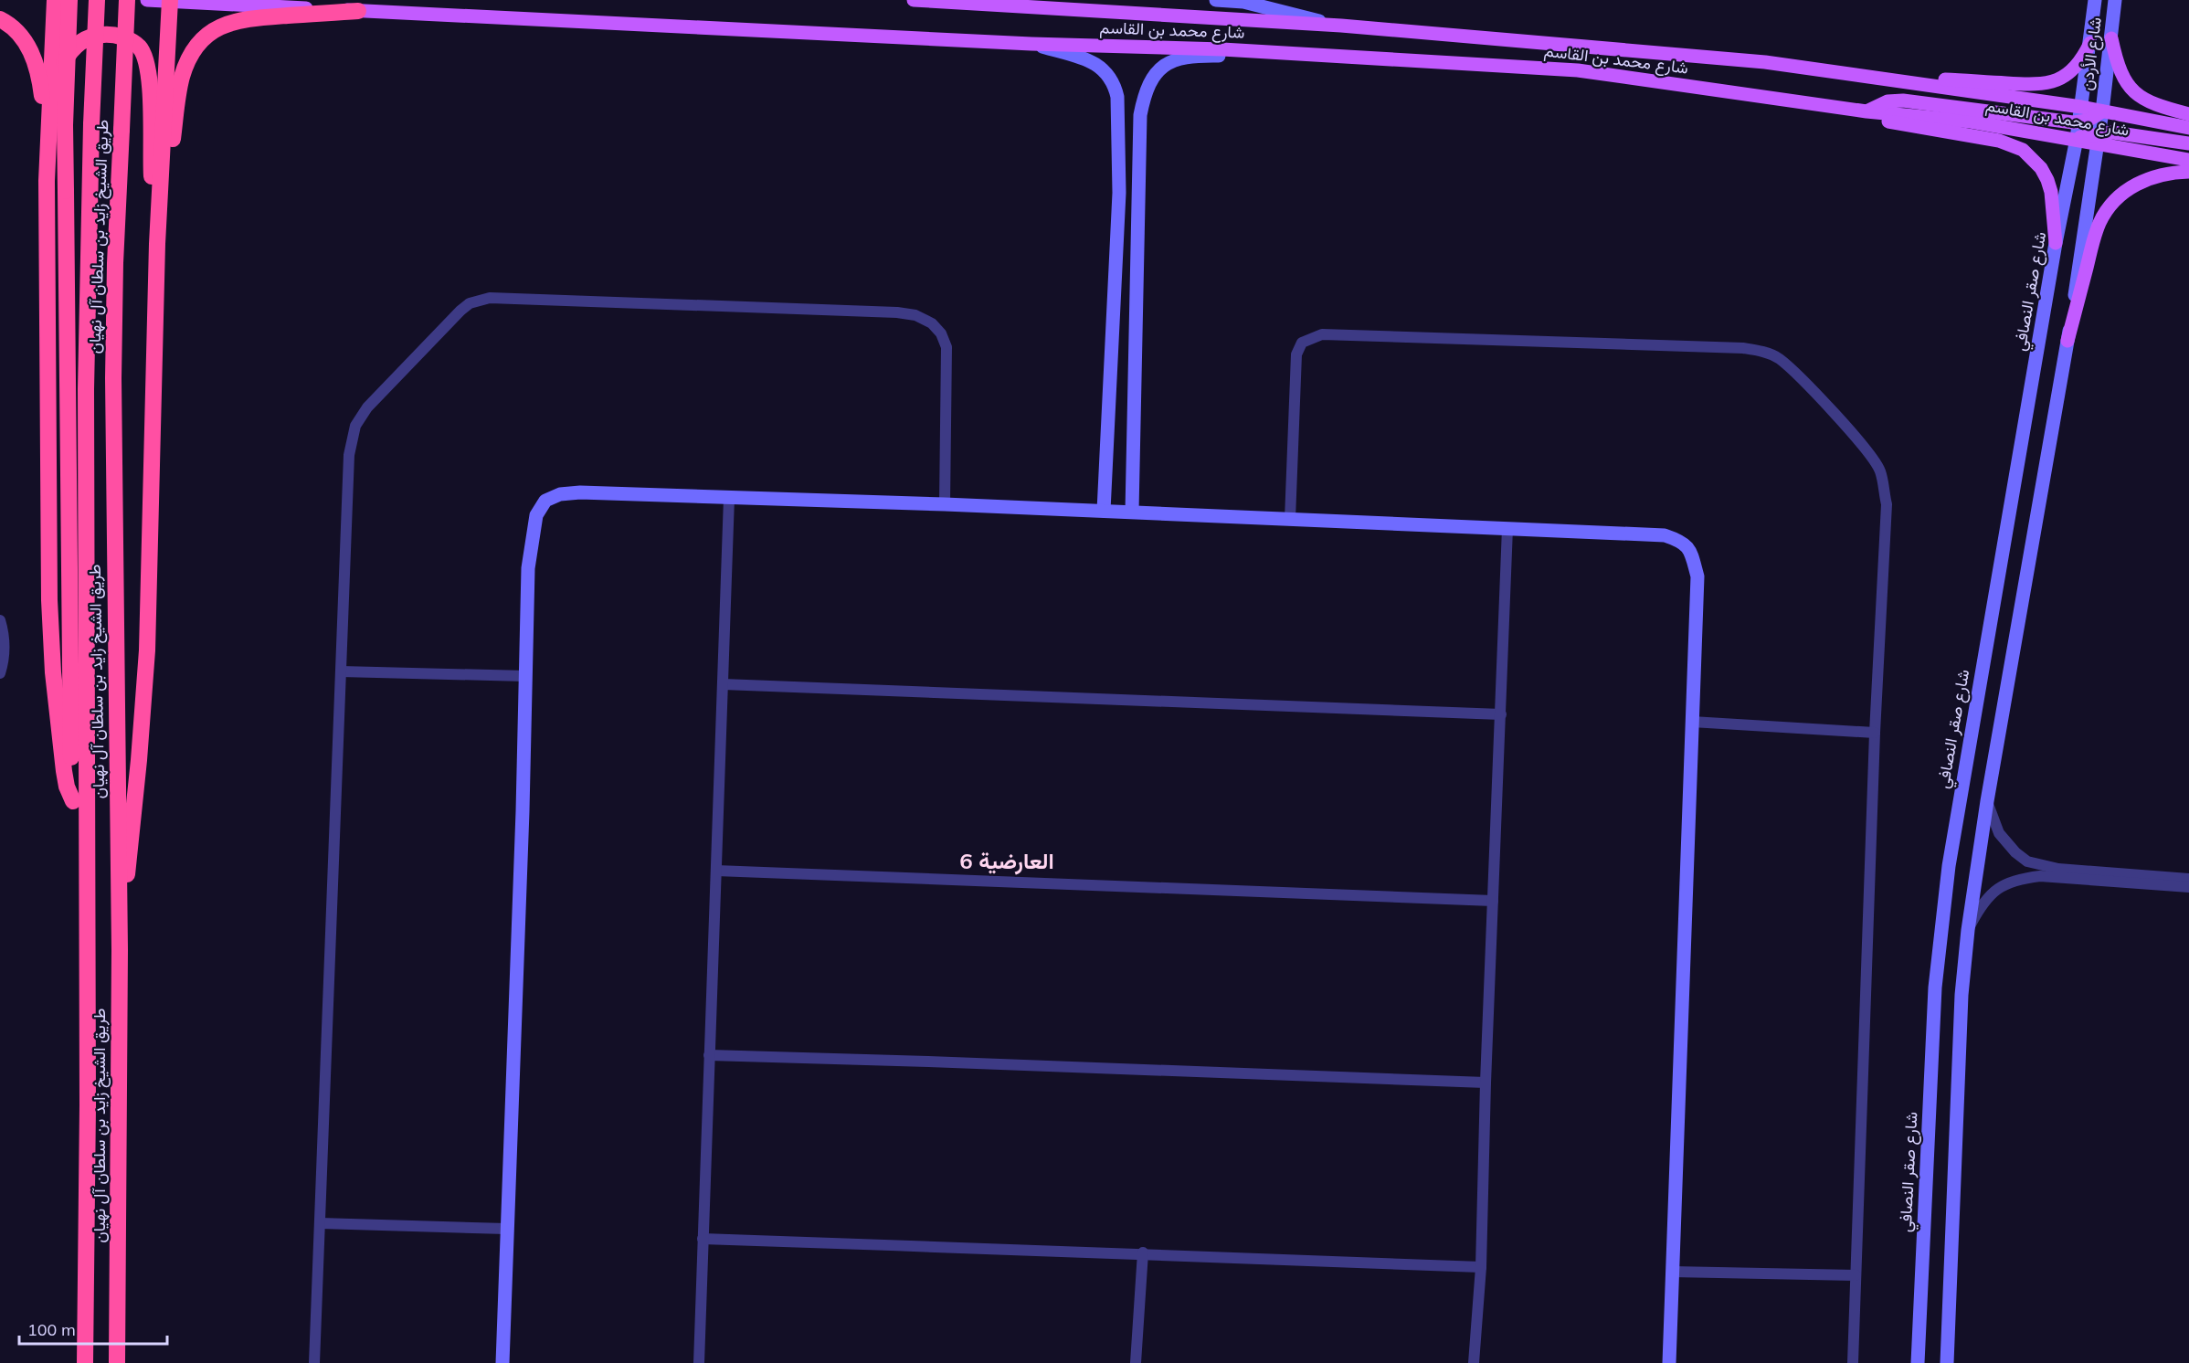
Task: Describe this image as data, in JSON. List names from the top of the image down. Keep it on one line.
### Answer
{"streets":{"highway":["طريق الشيخ زايد بن سلطان آل نهيان"],"main road":["شارع محمد بن القاسم"],"street":["شارع الأردن","شارع صقر النصافي"]},"crossings":[["شارع محمد بن القاسم","شارع الأردن"],["شارع محمد بن القاسم","شارع صقر النصافي"],["شارع الأردن","شارع صقر النصافي"]],"districts":["العارضية 6"],"scale_bar":"100 m"}
